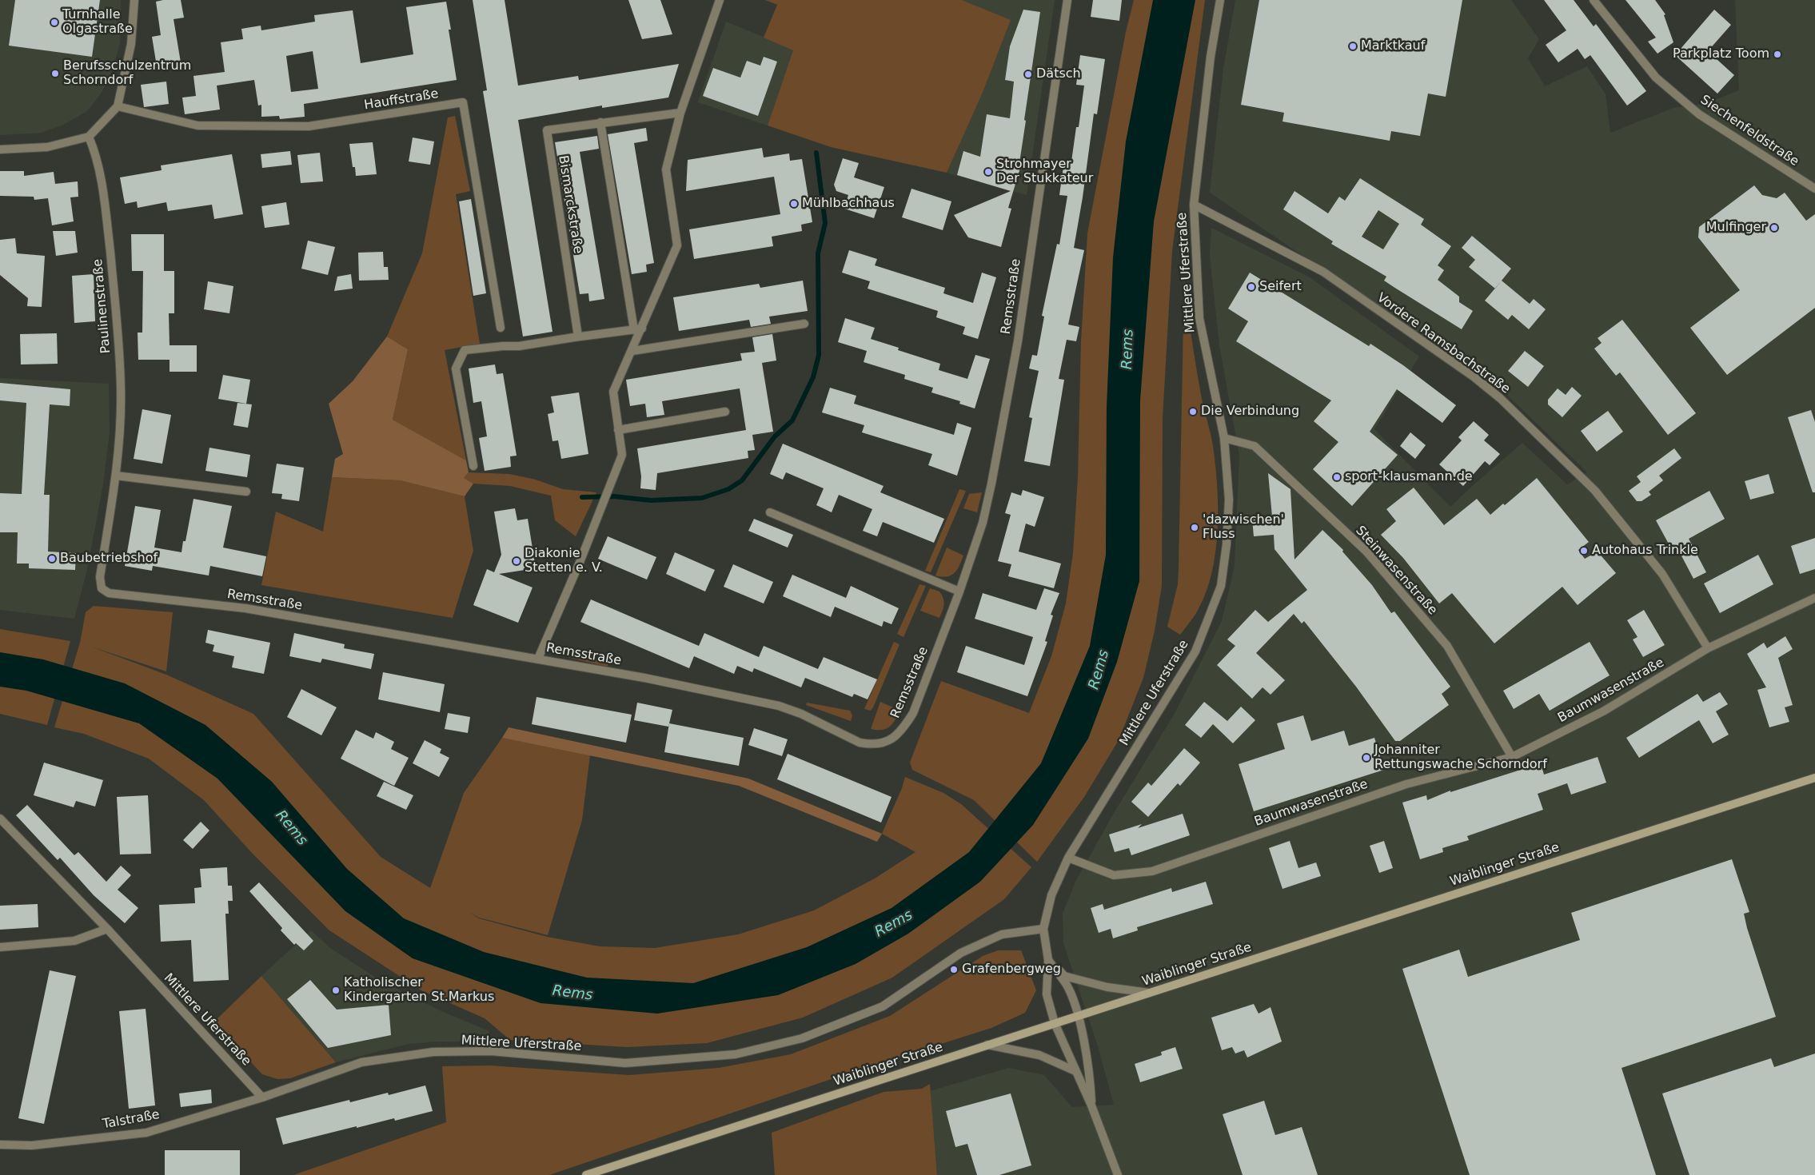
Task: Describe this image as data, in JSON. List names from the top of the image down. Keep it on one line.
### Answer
{"streets":{"main road":["Waiblinger Straße"],"street":["Hauffstraße","Siechenfeldstraße","Bismarckstraße","Mittlere Uferstraße","Remsstraße","Paulinenstraße","Vordere Ramsbachstraße","Steinwasenstraße","Baumwasenstraße","Talstraße"]},"crossings":[["Mittlere Uferstraße","Vordere Ramsbachstraße"],["Mittlere Uferstraße","Steinwasenstraße"],["Mittlere Uferstraße","Baumwasenstraße"],["Mittlere Uferstraße","Waiblinger Straße"],["Mittlere Uferstraße","Talstraße"],["Remsstraße","Paulinenstraße"],["Vordere Ramsbachstraße","Baumwasenstraße"],["Steinwasenstraße","Baumwasenstraße"]],"water":["Rems"],"places":["Turnhalle Olgastraße","Marktkauf","Parkplatz Toom","Berufsschulzentrum Schorndorf","Dätsch","Strohmayer Der Stukkateur","Mühlbachhaus","Mulfinger","Seifert","Die Verbindung","sport-klausmann.de","'dazwischen' Fluss","Autohaus Trinkle","Baubetriebshof","Diakonie Stetten e. V.","Johanniter Rettungswache Schorndorf","Grafenbergweg","Katholischer Kindergarten St.Markus"]}
